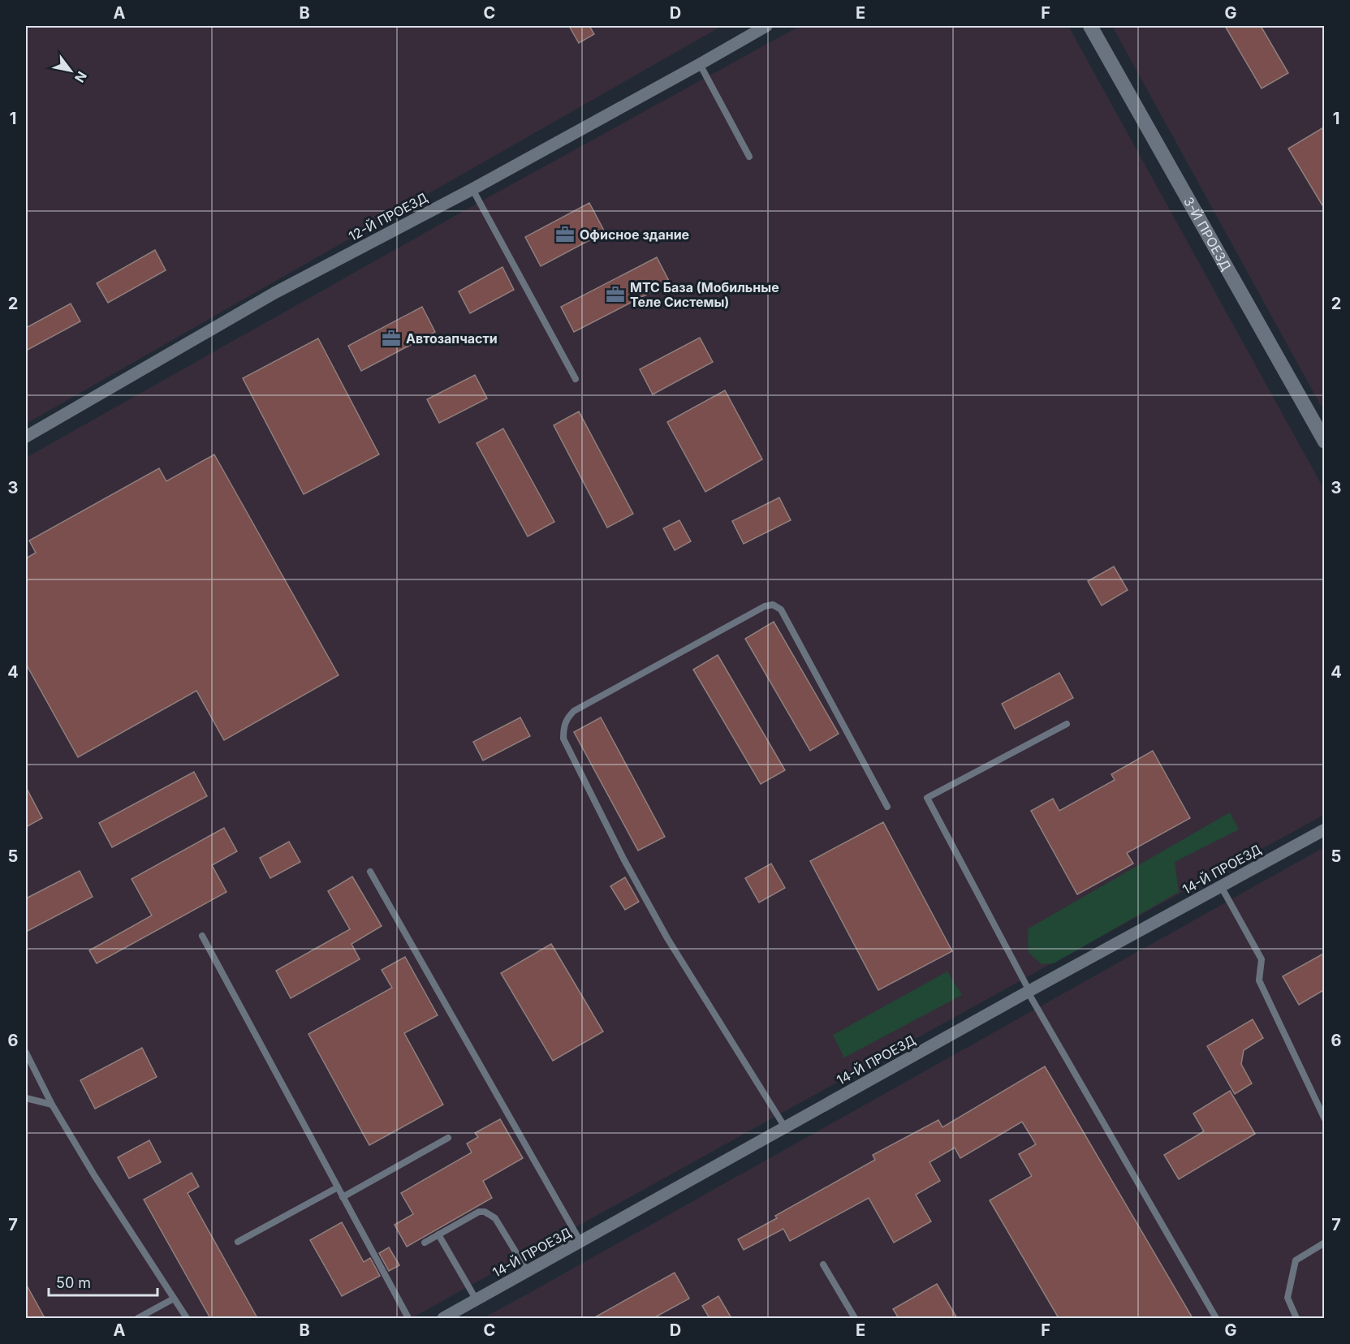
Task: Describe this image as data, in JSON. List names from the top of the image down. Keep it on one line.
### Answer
{"streets":{"street":["12-Й ПРОЕЗД","3-Й ПРОЕЗД","14-Й ПРОЕЗД"]},"places":{"office":["Офисное здание","МТС База (Мобильные Теле Системы)","Автозапчасти"]},"scale_bar":"50 m","north":"bottom right","grid":{"columns":["A","B","C","D","E","F","G"],"rows":["1","2","3","4","5","6","7"]}}
